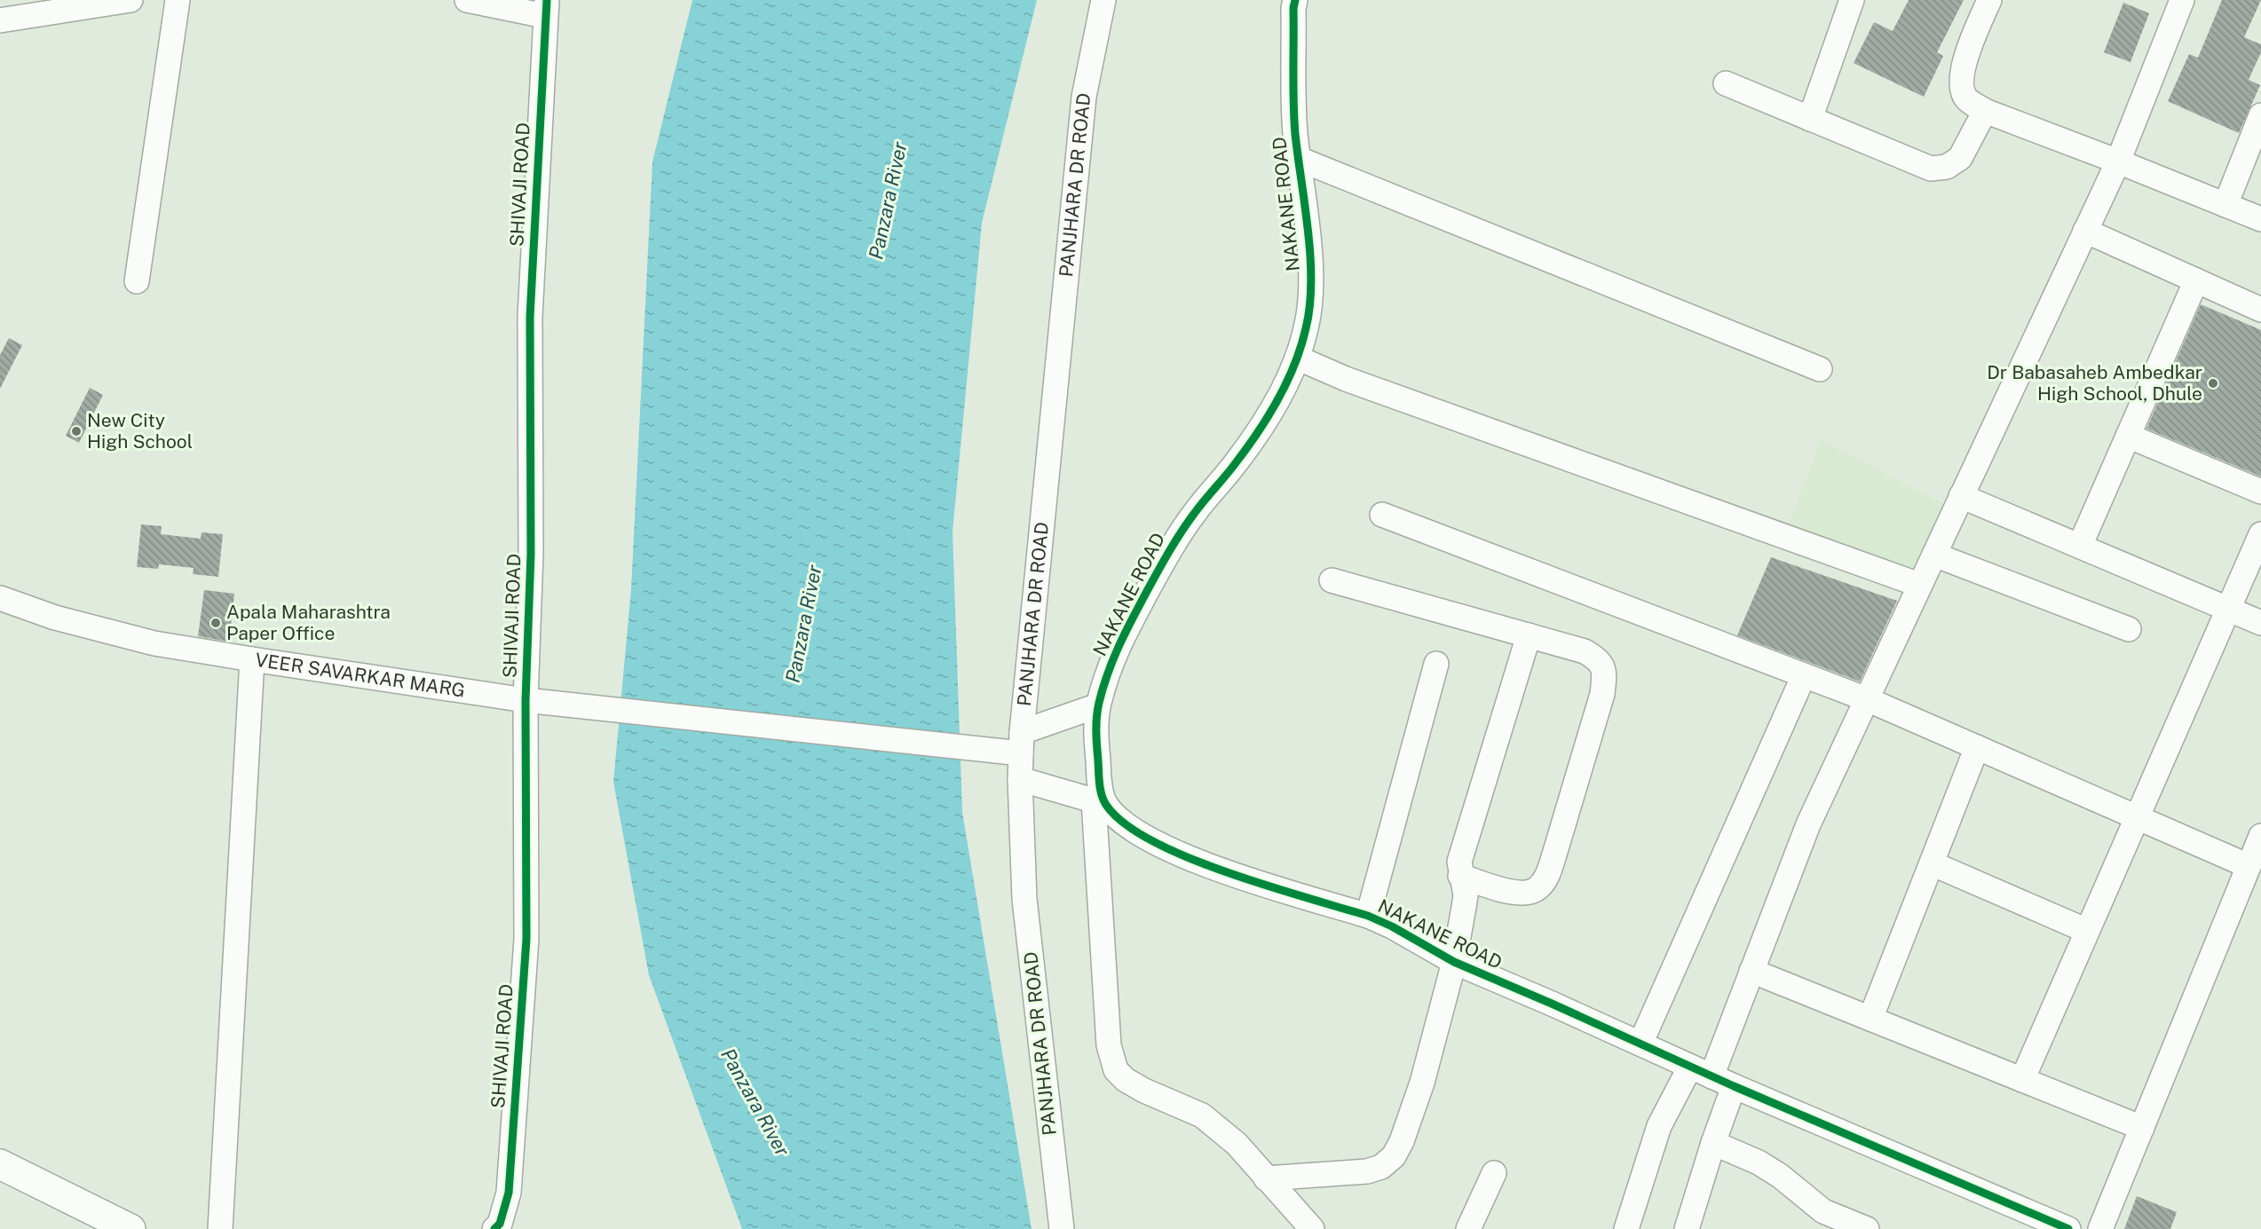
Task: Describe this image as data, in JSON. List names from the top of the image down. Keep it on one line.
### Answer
{"streets":{"street":["SHIVAJI ROAD","PANJHARA DR ROAD","NAKANE ROAD","VEER SAVARKAR MARG"]},"crossings":[["SHIVAJI ROAD","VEER SAVARKAR MARG"],["PANJHARA DR ROAD","VEER SAVARKAR MARG"]],"water":["Panzara River"],"places":["Dr Babasaheb Ambedkar High School, Dhule","New City High School","Apala Maharashtra Paper Office"]}
